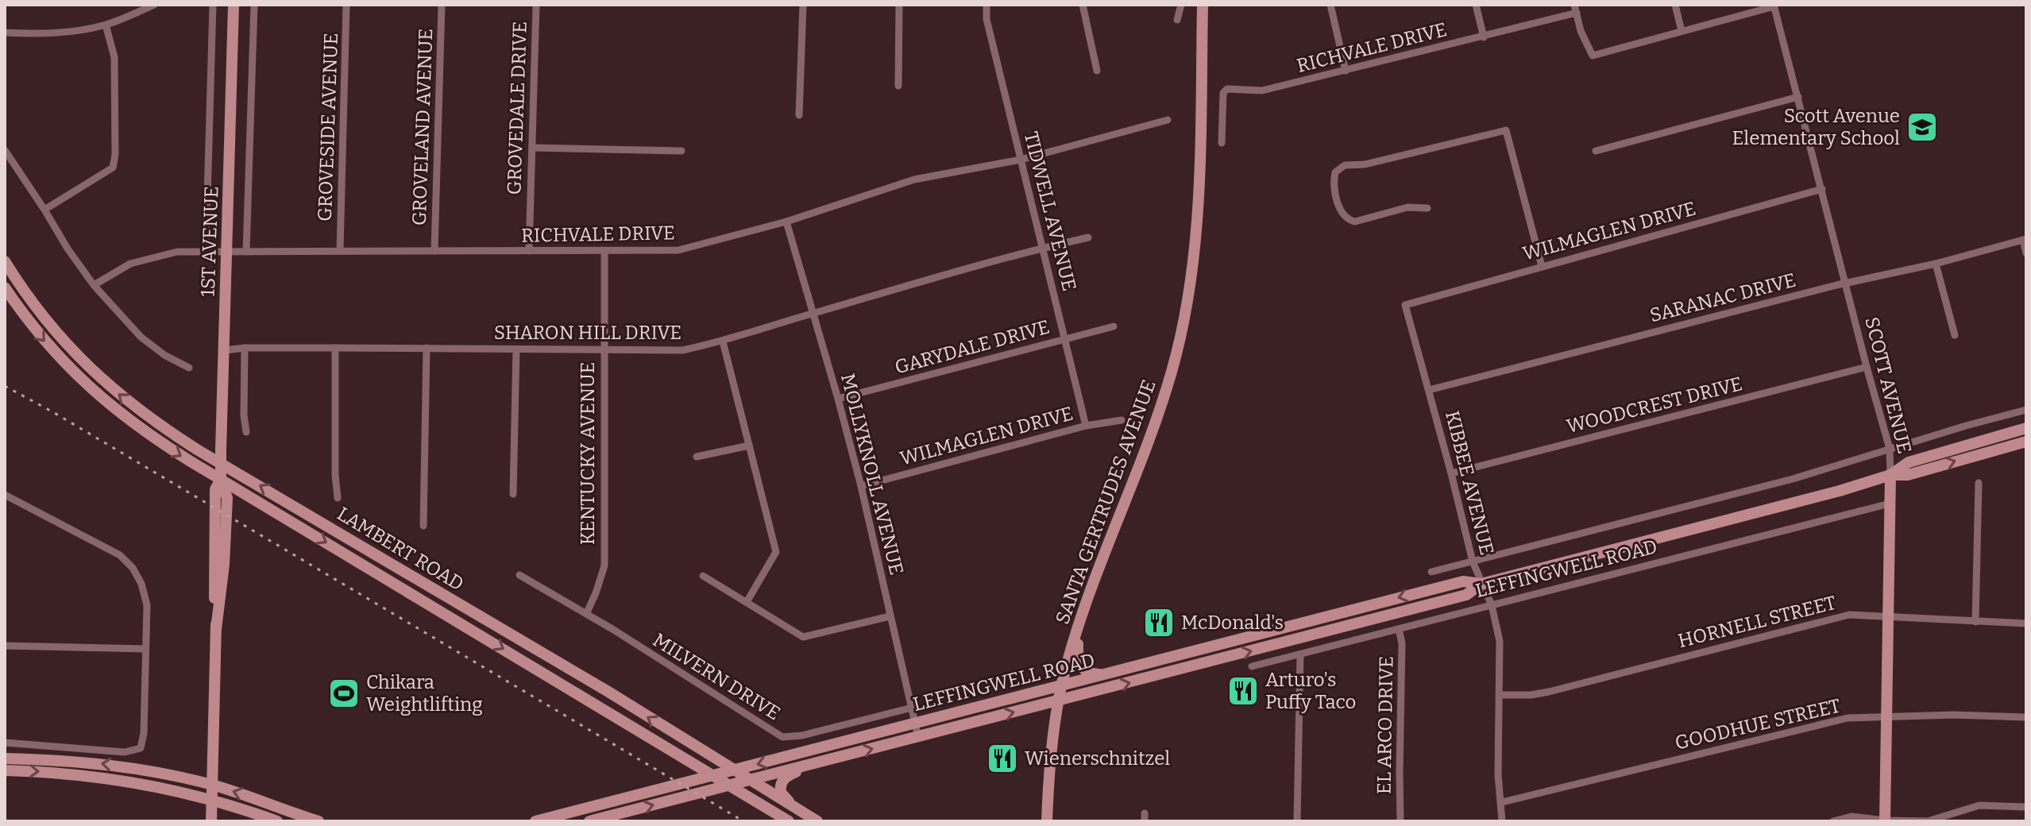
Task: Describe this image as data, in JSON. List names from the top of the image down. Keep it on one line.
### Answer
{"streets":{"main road":["1ST AVENUE","SCOTT AVENUE","SANTA GERTRUDES AVENUE","LAMBERT ROAD","LEFFINGWELL ROAD"],"street":["RICHVALE DRIVE","GROVEDALE DRIVE","GROVESIDE AVENUE","GROVELAND AVENUE","TIDWELL AVENUE","WILMAGLEN DRIVE","SARANAC DRIVE","SHARON HILL DRIVE","GARYDALE DRIVE","WOODCREST DRIVE","KENTUCKY AVENUE","MOLLYKNOLL AVENUE","KIBBEE AVENUE","HORNELL STREET","MILVERN DRIVE","GOODHUE STREET","EL ARCO DRIVE"]},"crossings":[["RICHVALE DRIVE","GROVEDALE DRIVE"],["RICHVALE DRIVE","GROVESIDE AVENUE"],["RICHVALE DRIVE","GROVELAND AVENUE"],["RICHVALE DRIVE","TIDWELL AVENUE"],["RICHVALE DRIVE","1ST AVENUE"],["RICHVALE DRIVE","KENTUCKY AVENUE"],["RICHVALE DRIVE","MOLLYKNOLL AVENUE"],["TIDWELL AVENUE","WILMAGLEN DRIVE"],["TIDWELL AVENUE","SHARON HILL DRIVE"],["TIDWELL AVENUE","GARYDALE DRIVE"],["WILMAGLEN DRIVE","SCOTT AVENUE"],["WILMAGLEN DRIVE","MOLLYKNOLL AVENUE"],["WILMAGLEN DRIVE","KIBBEE AVENUE"],["1ST AVENUE","SHARON HILL DRIVE"],["1ST AVENUE","LAMBERT ROAD"],["SARANAC DRIVE","SCOTT AVENUE"],["SARANAC DRIVE","KIBBEE AVENUE"],["SHARON HILL DRIVE","KENTUCKY AVENUE"],["SHARON HILL DRIVE","MOLLYKNOLL AVENUE"],["GARYDALE DRIVE","MOLLYKNOLL AVENUE"],["SCOTT AVENUE","WOODCREST DRIVE"],["SCOTT AVENUE","LEFFINGWELL ROAD"],["SCOTT AVENUE","HORNELL STREET"],["SCOTT AVENUE","GOODHUE STREET"],["WOODCREST DRIVE","KIBBEE AVENUE"],["KENTUCKY AVENUE","MILVERN DRIVE"],["MOLLYKNOLL AVENUE","LEFFINGWELL ROAD"],["MOLLYKNOLL AVENUE","MILVERN DRIVE"],["KIBBEE AVENUE","LEFFINGWELL ROAD"],["KIBBEE AVENUE","HORNELL STREET"],["KIBBEE AVENUE","GOODHUE STREET"],["SANTA GERTRUDES AVENUE","LEFFINGWELL ROAD"],["LAMBERT ROAD","LEFFINGWELL ROAD"],["LEFFINGWELL ROAD","EL ARCO DRIVE"]],"places":{"school or university":["Scott Avenue Elementary School"],"restaurant":["McDonald's","Arturo's Puffy Taco","Wienerschnitzel"],"sports":["Chikara Weightlifting"]}}
